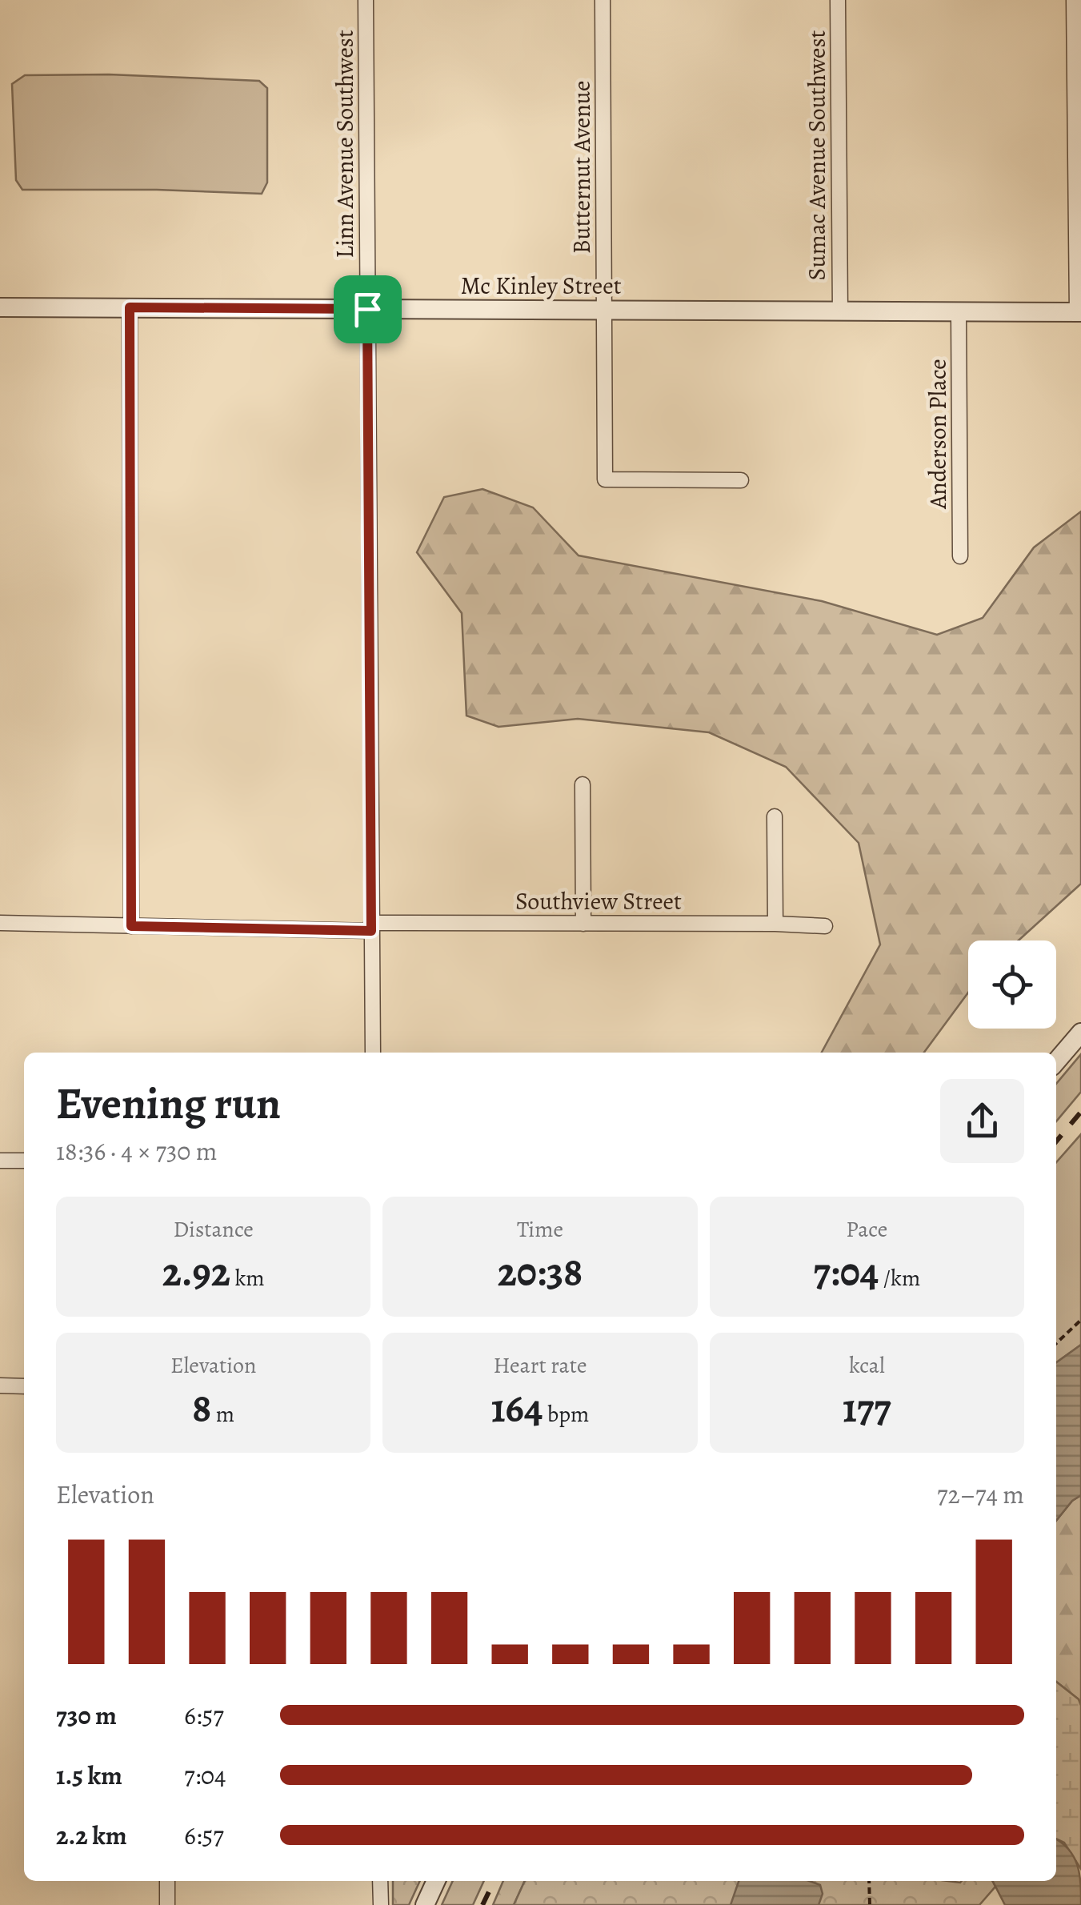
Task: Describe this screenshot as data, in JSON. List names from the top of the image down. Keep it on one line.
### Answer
{"streets":{"street":["Linn Avenue Southwest","Sumac Avenue Southwest","Butternut Avenue","Mc Kinley Street","Anderson Place","Southview Street"]},"crossings":[["Linn Avenue Southwest","Mc Kinley Street"],["Linn Avenue Southwest","Southview Street"],["Sumac Avenue Southwest","Mc Kinley Street"],["Butternut Avenue","Mc Kinley Street"],["Mc Kinley Street","Anderson Place"]],"page":{"heading":["Evening run","18:36 · 4 × 730 m"],"stats":[["Distance","2.92 km"],["Time","20:38"],["Pace","7:04 /km"],["Elevation","8 m"],["Heart rate","164 bpm"],["kcal","177"]],"chart":["Elevation","72–74 m"],"list":[{"name":"730 m","note":"6:57"},{"name":"1.5 km","note":"7:04"},{"name":"2.2 km","note":"6:57"}]}}
